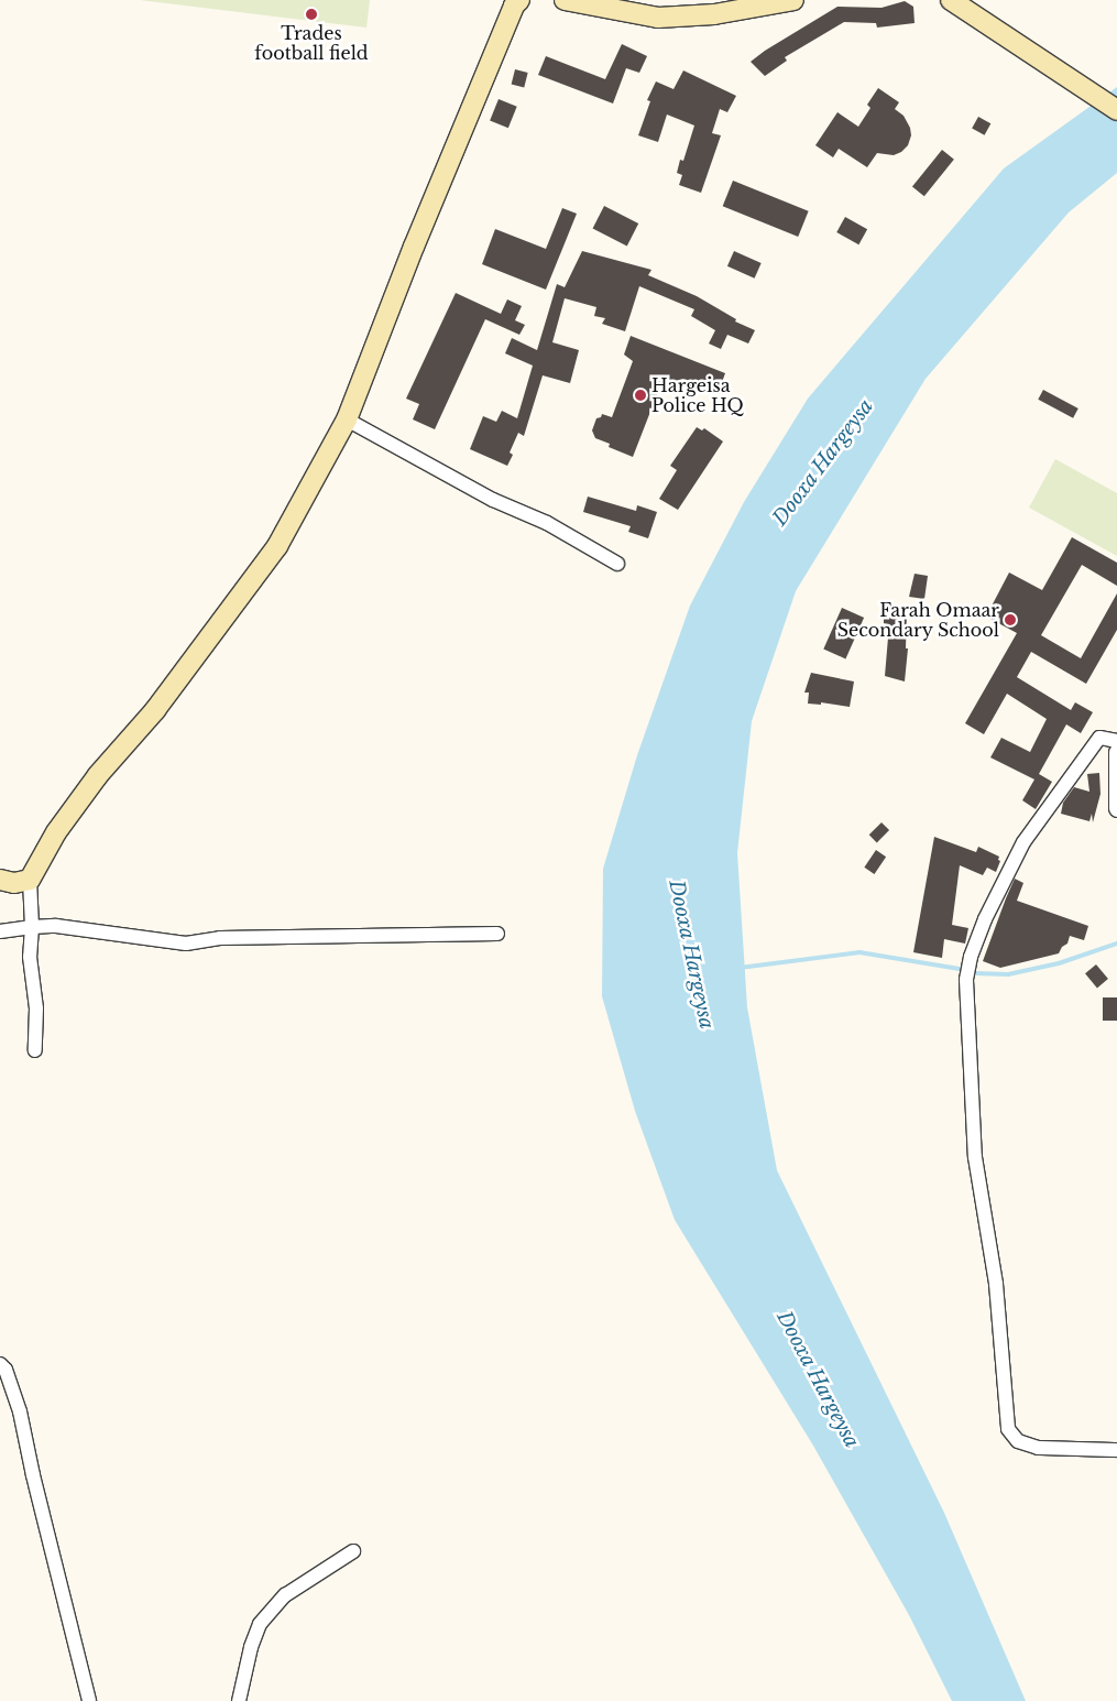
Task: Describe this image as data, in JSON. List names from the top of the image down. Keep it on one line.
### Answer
{"water":["Dooxa Hargeysa"],"places":["Trades football field","Hargeisa Police HQ","Farah Omaar Secondary School"]}
